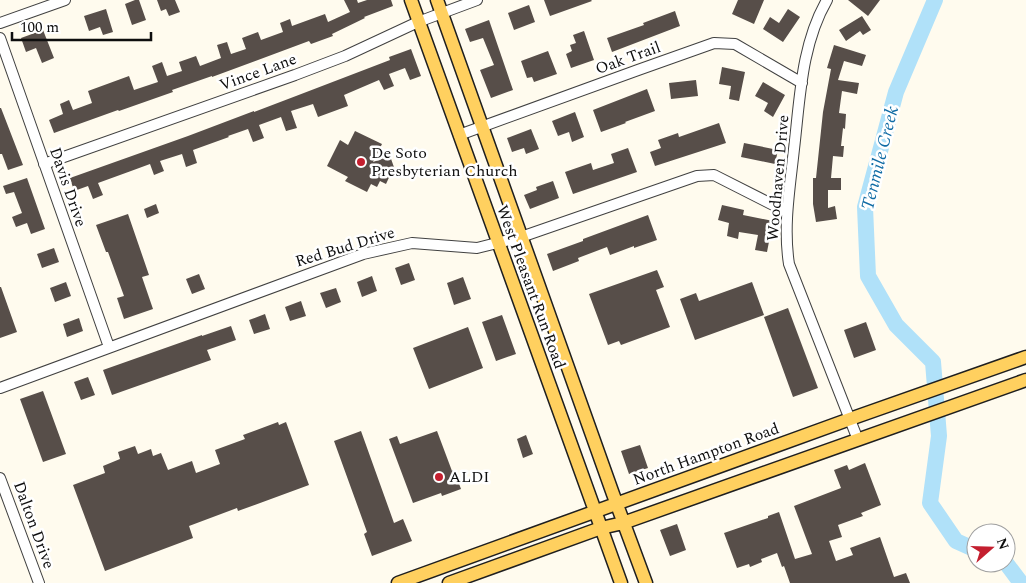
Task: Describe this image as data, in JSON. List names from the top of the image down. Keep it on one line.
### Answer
{"streets":{"main road":["West Pleasant Run Road","North Hampton Road"],"street":["Oak Trail","Vince Lane","Woodhaven Drive","Davis Drive","Red Bud Drive","Dalton Drive"]},"crossings":[["Oak Trail","Woodhaven Drive"],["Oak Trail","West Pleasant Run Road"],["Vince Lane","Davis Drive"],["Vince Lane","West Pleasant Run Road"],["Woodhaven Drive","Red Bud Drive"],["Woodhaven Drive","North Hampton Road"],["Davis Drive","Red Bud Drive"],["Red Bud Drive","West Pleasant Run Road"],["West Pleasant Run Road","North Hampton Road"]],"water":["Tenmile Creek"],"places":["De Soto Presbyterian Church","ALDI"],"scale_bar":"100 m","north":"right"}
